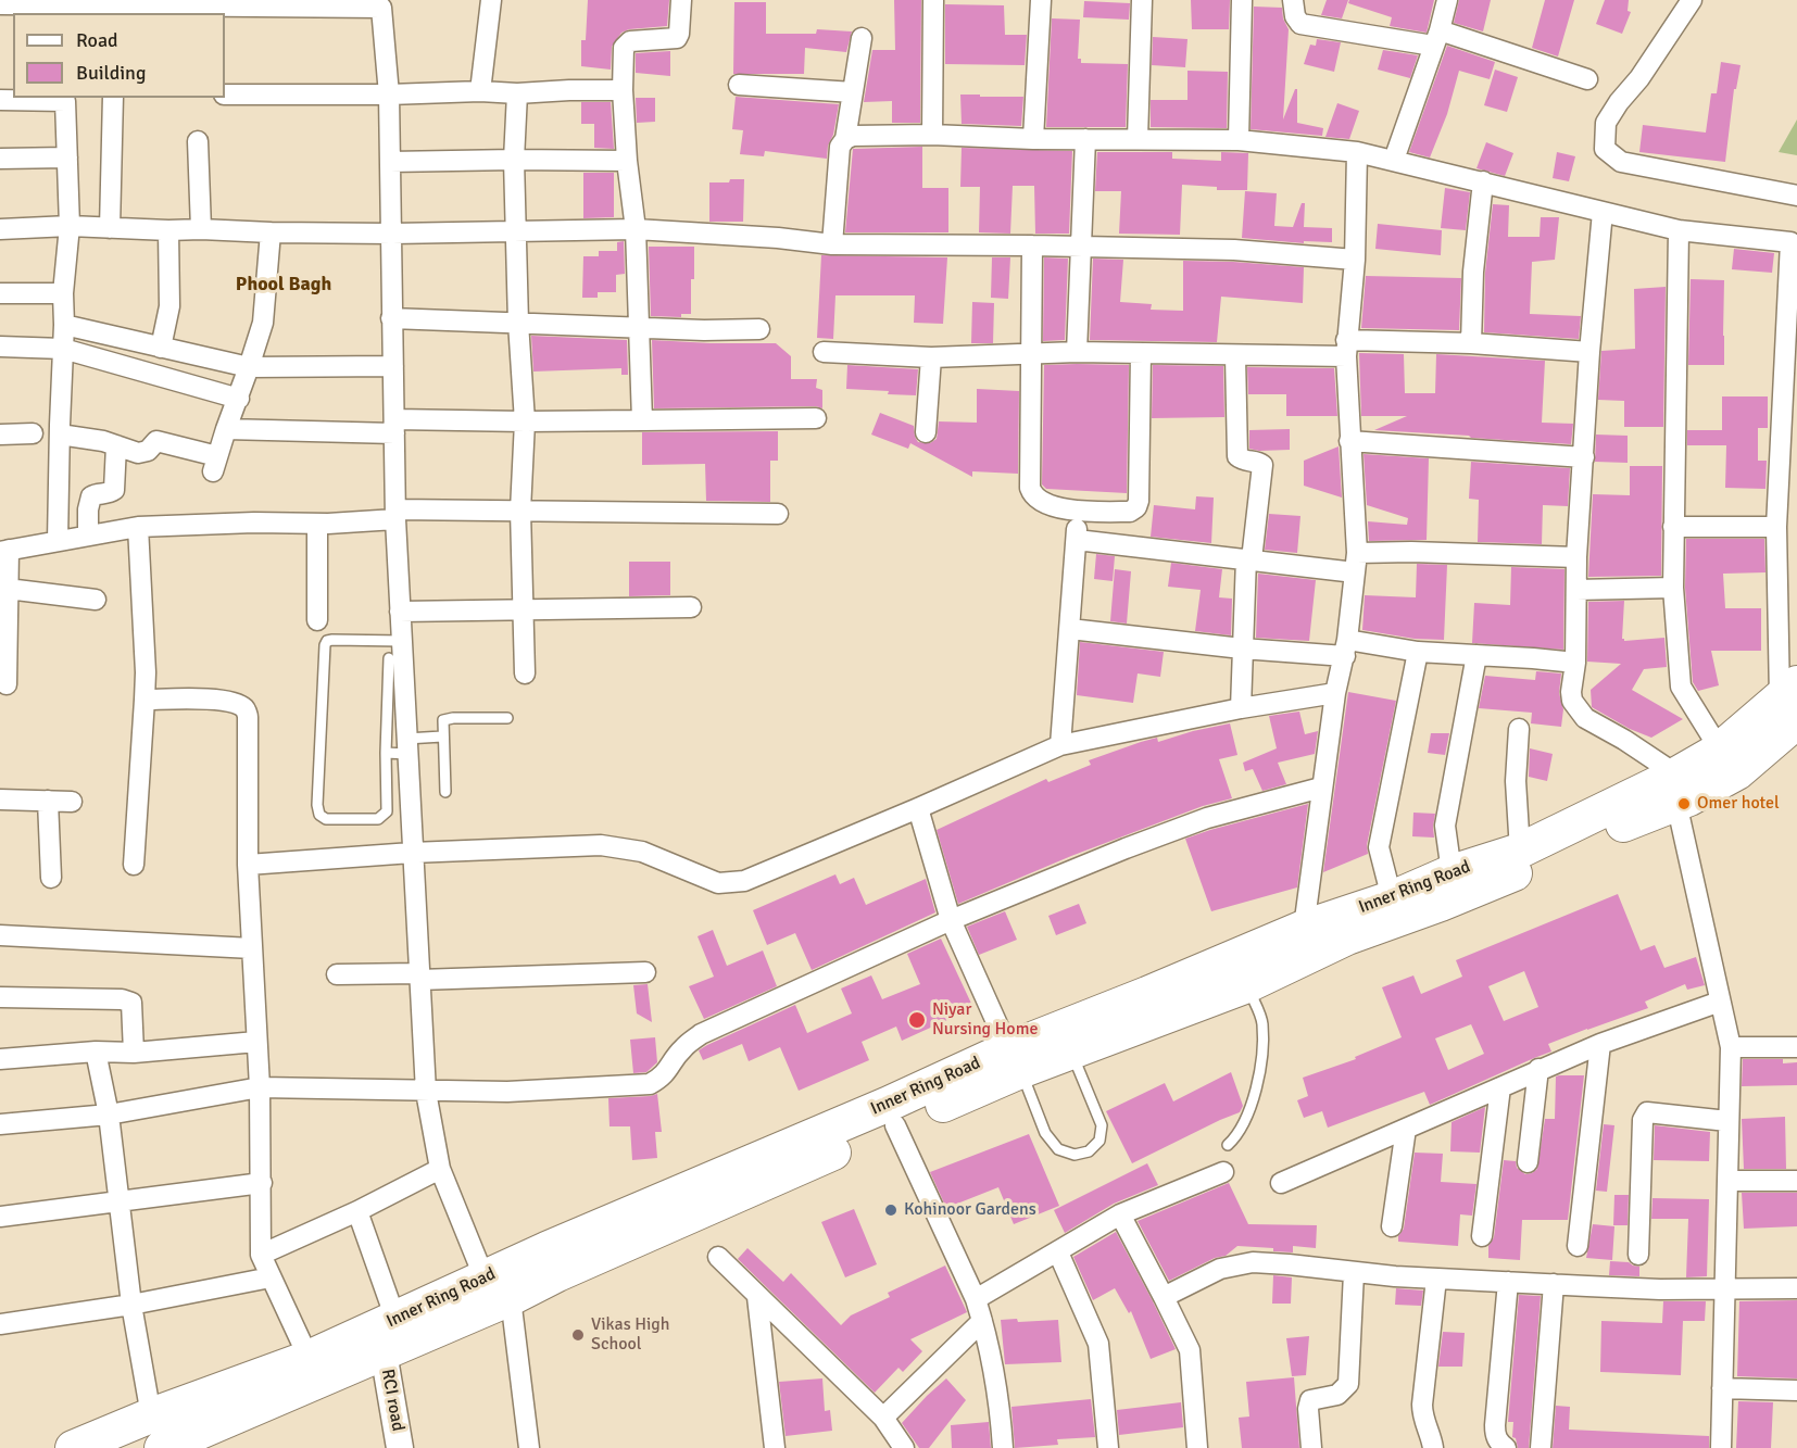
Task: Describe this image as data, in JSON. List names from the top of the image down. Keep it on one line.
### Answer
{"streets":{"highway":["Inner Ring Road"],"street":["RCI road"]},"crossings":[["Inner Ring Road","RCI road"]],"districts":["Phool Bagh"],"places":["Omer hotel","Niyar Nursing Home","Kohinoor Gardens","Vikas High School"],"legend":["Road","Building"]}
